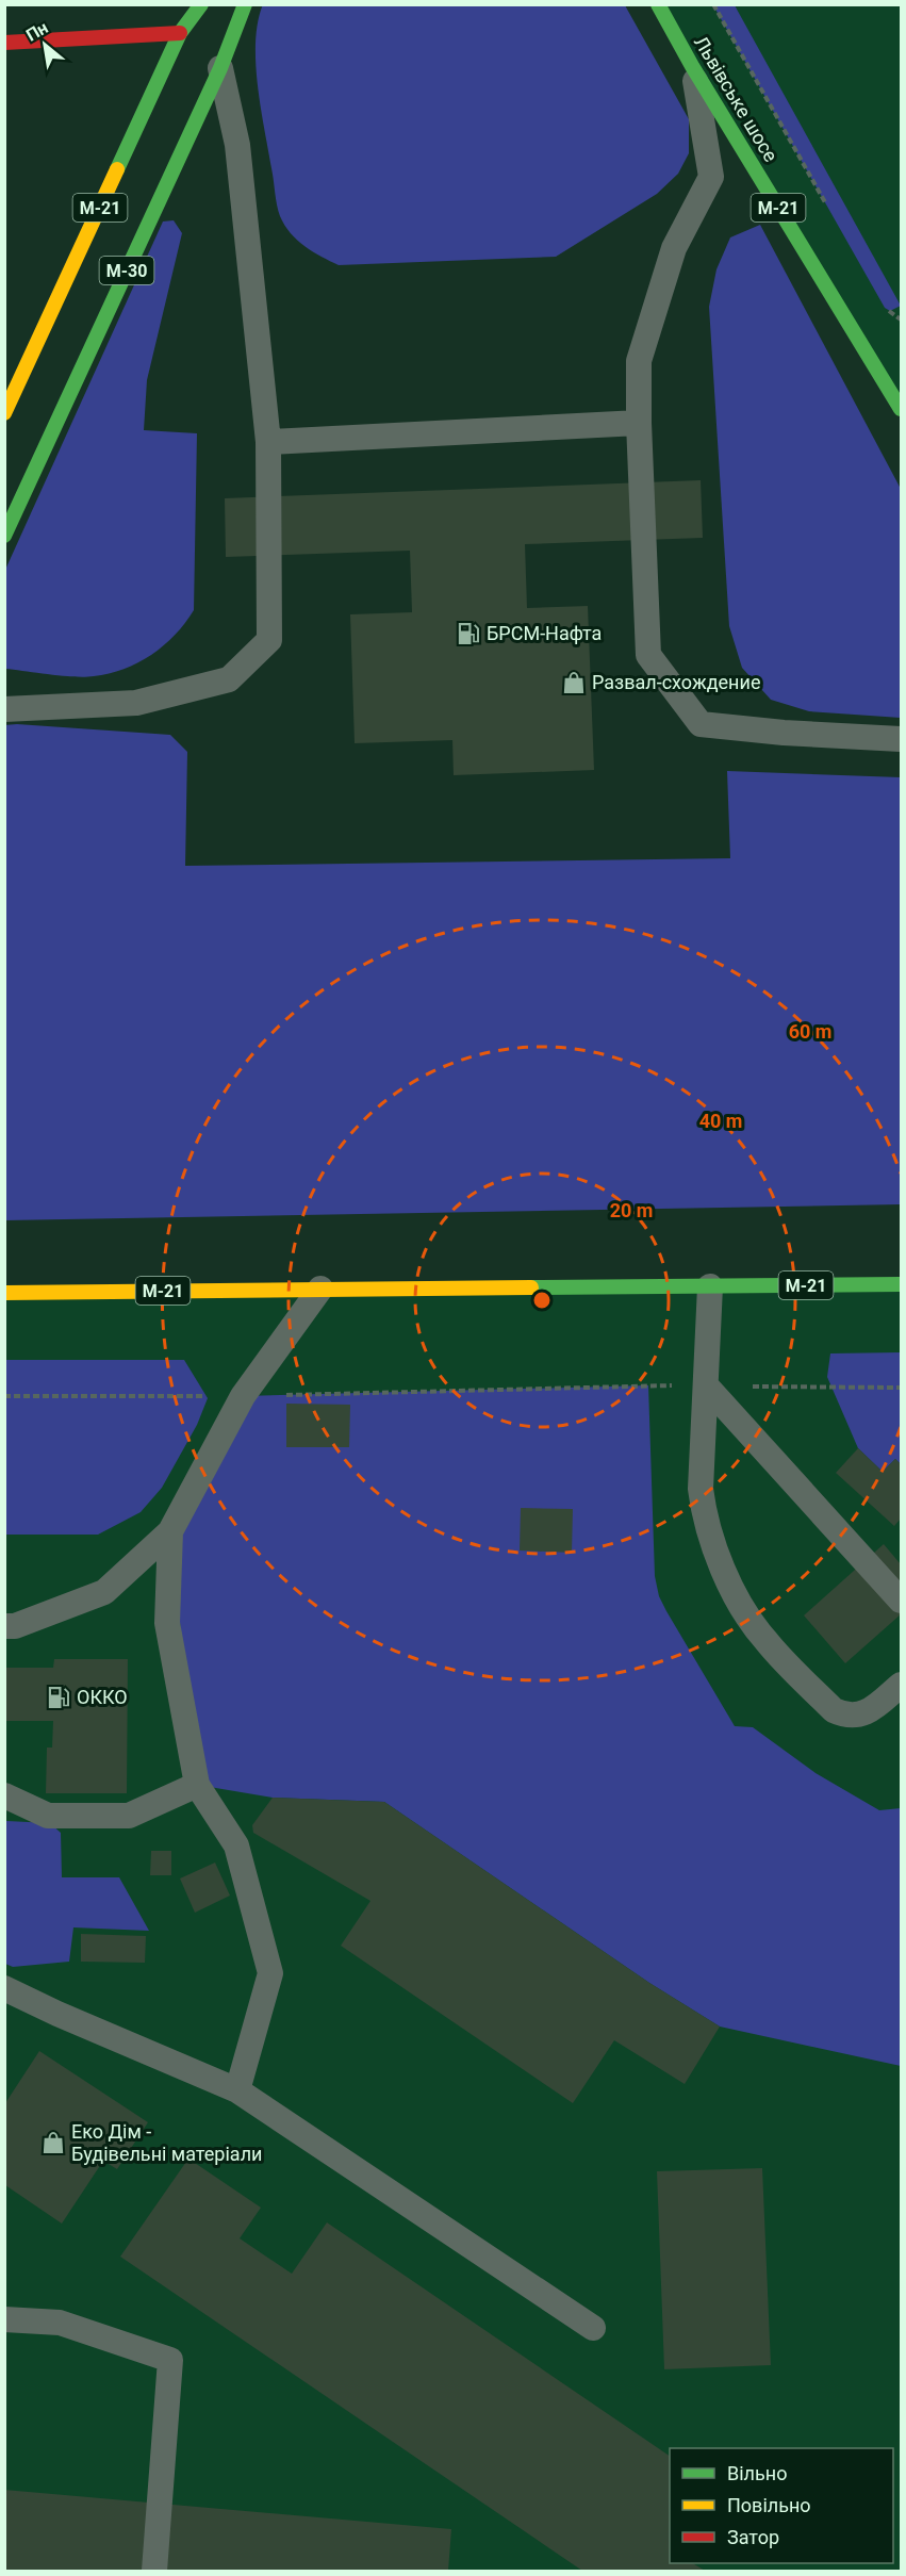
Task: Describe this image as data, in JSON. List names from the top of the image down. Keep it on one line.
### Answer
{"streets":{"main road":["Львівське шосе","М-21","М-30"]},"places":{"fuel station":["БРСМ-Нафта","ОККО"],"shop":["Развал-схождение","Еко Дім - Будівельні матеріали"]},"legend":["Вільно","Повільно","Затор"],"north":"top left","rings":["60 m","40 m","20 m"]}
